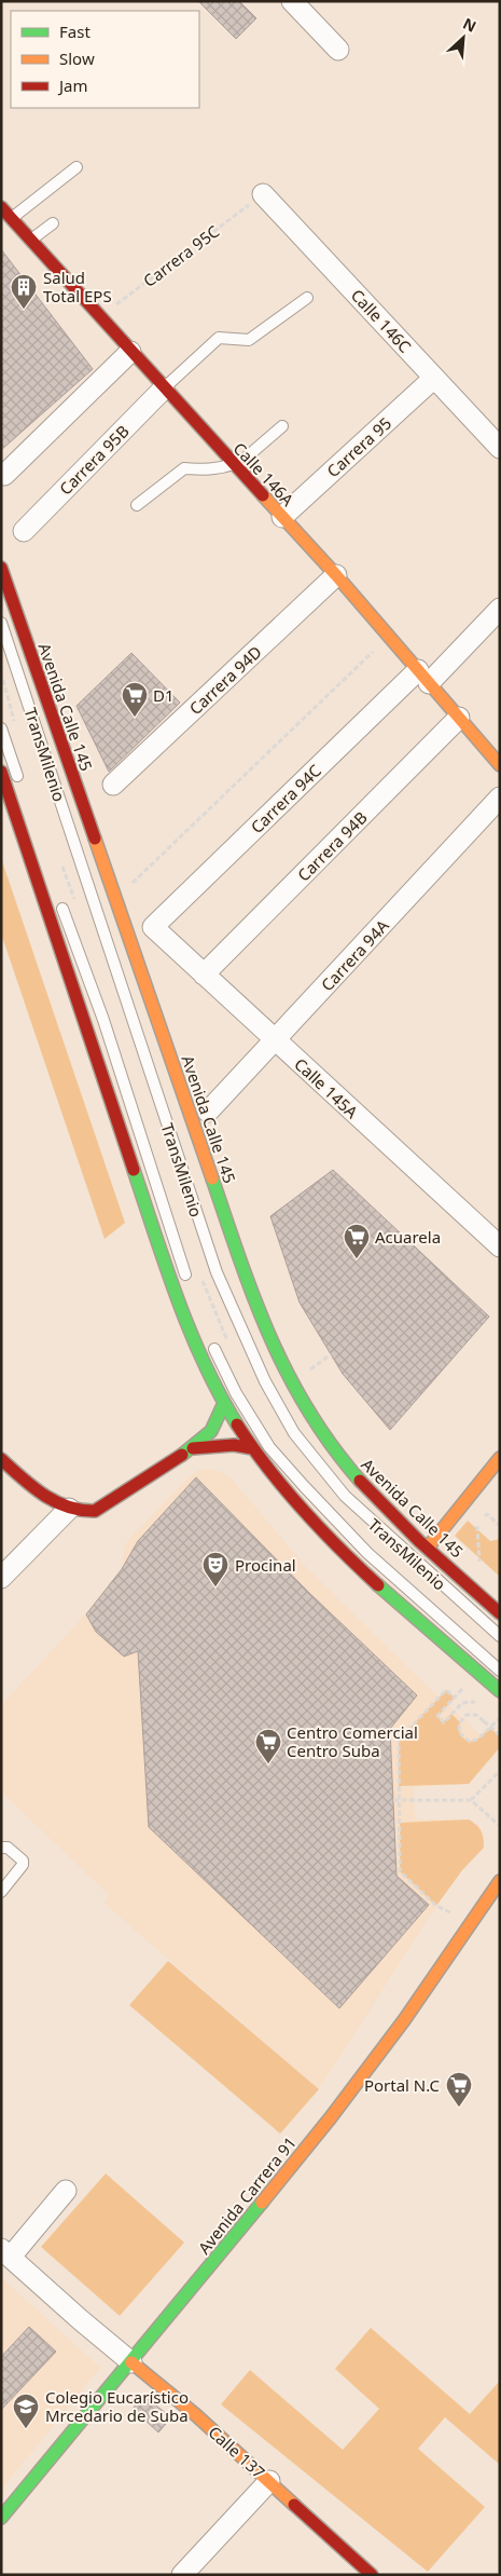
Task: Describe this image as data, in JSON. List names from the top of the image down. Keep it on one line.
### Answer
{"streets":{"main road":["Calle 146A","Avenida Calle 145","Avenida Carrera 91","Calle 137"],"street":["Calle 146C","Carrera 95","Carrera 95B","Carrera 94D","Carrera 94C","Carrera 94B","Carrera 94A","Calle 145A"],"lane":["TransMilenio"],"path":["Carrera 95C"]},"crossings":[["Carrera 95C","Calle 146C"],["Carrera 95C","Calle 146A"],["Calle 146C","Carrera 95"],["Carrera 95","Calle 146A"],["Carrera 95B","Calle 146A"],["Calle 146A","Carrera 94D"],["Calle 146A","Carrera 94C"],["Calle 146A","Carrera 94B"],["Carrera 94C","Calle 145A"],["Carrera 94B","Calle 145A"],["Carrera 94A","Calle 145A"],["Avenida Carrera 91","Calle 137"]],"places":{"building":["Salud Total EPS"],"supermarket":["D1","Acuarela","Centro Comercial Centro Suba","Portal N.C"],"theatre":["Procinal"],"school or university":["Colegio Eucarístico Mrcedario de Suba"]},"legend":["Fast","Slow","Jam"],"north":"top right"}
